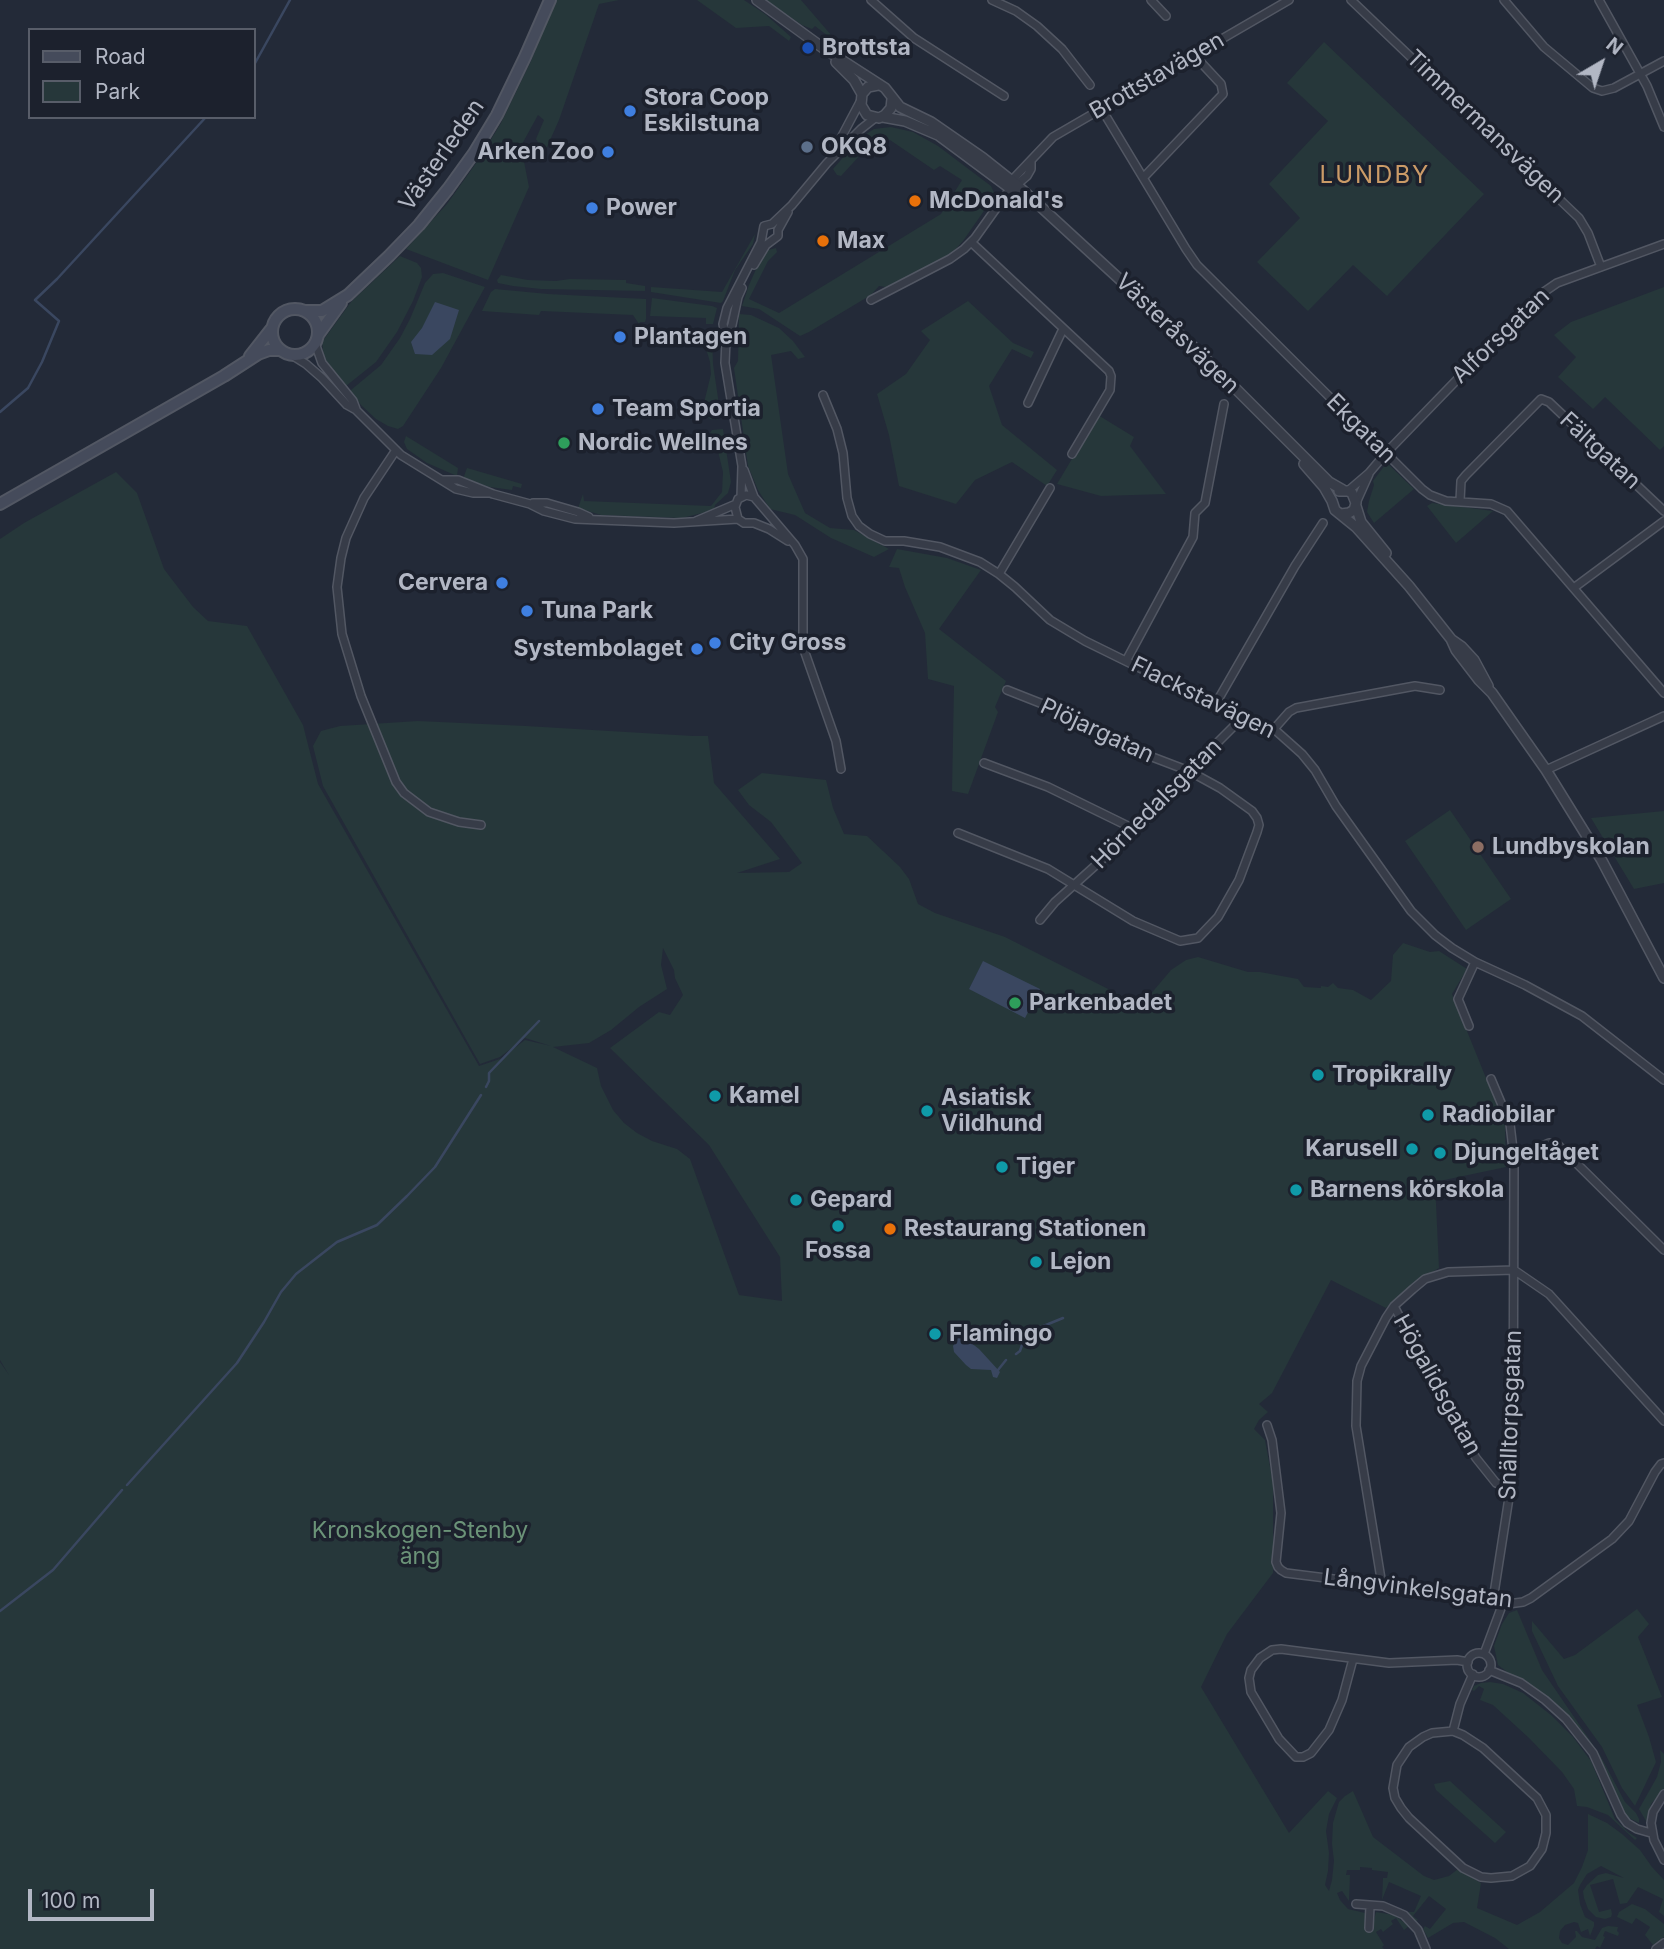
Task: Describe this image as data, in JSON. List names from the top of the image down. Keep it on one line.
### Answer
{"streets":{"main road":["Västerleden"],"street":["Brottstavägen","Timmermansvägen","Västeråsvägen","Alforsgatan","Ekgatan","Fältgatan","Flackstavägen","Plöjargatan","Hörnedalsgatan","Högalidsgatan","Snälltorpsgatan","Långvinkelsgatan"]},"crossings":[["Brottstavägen","Västeråsvägen"],["Brottstavägen","Ekgatan"],["Timmermansvägen","Alforsgatan"],["Västeråsvägen","Alforsgatan"],["Alforsgatan","Ekgatan"],["Ekgatan","Fältgatan"],["Flackstavägen","Hörnedalsgatan"],["Plöjargatan","Hörnedalsgatan"],["Högalidsgatan","Snälltorpsgatan"],["Snälltorpsgatan","Långvinkelsgatan"]],"districts":["LUNDBY"],"parks":["Kronskogen-Stenby äng"],"places":["Brottsta","Stora Coop Eskilstuna","OKQ8","Arken Zoo","McDonald's","Power","Max","Plantagen","Team Sportia","Nordic Wellnes","Cervera","Tuna Park","City Gross","Systembolaget","Lundbyskolan","Parkenbadet","Tropikrally","Kamel","Asiatisk Vildhund","Radiobilar","Karusell","Djungeltåget","Tiger","Barnens körskola","Gepard","Fossa","Restaurang Stationen","Lejon","Flamingo"],"legend":["Road","Park"],"scale_bar":"100 m","north":"top right"}
